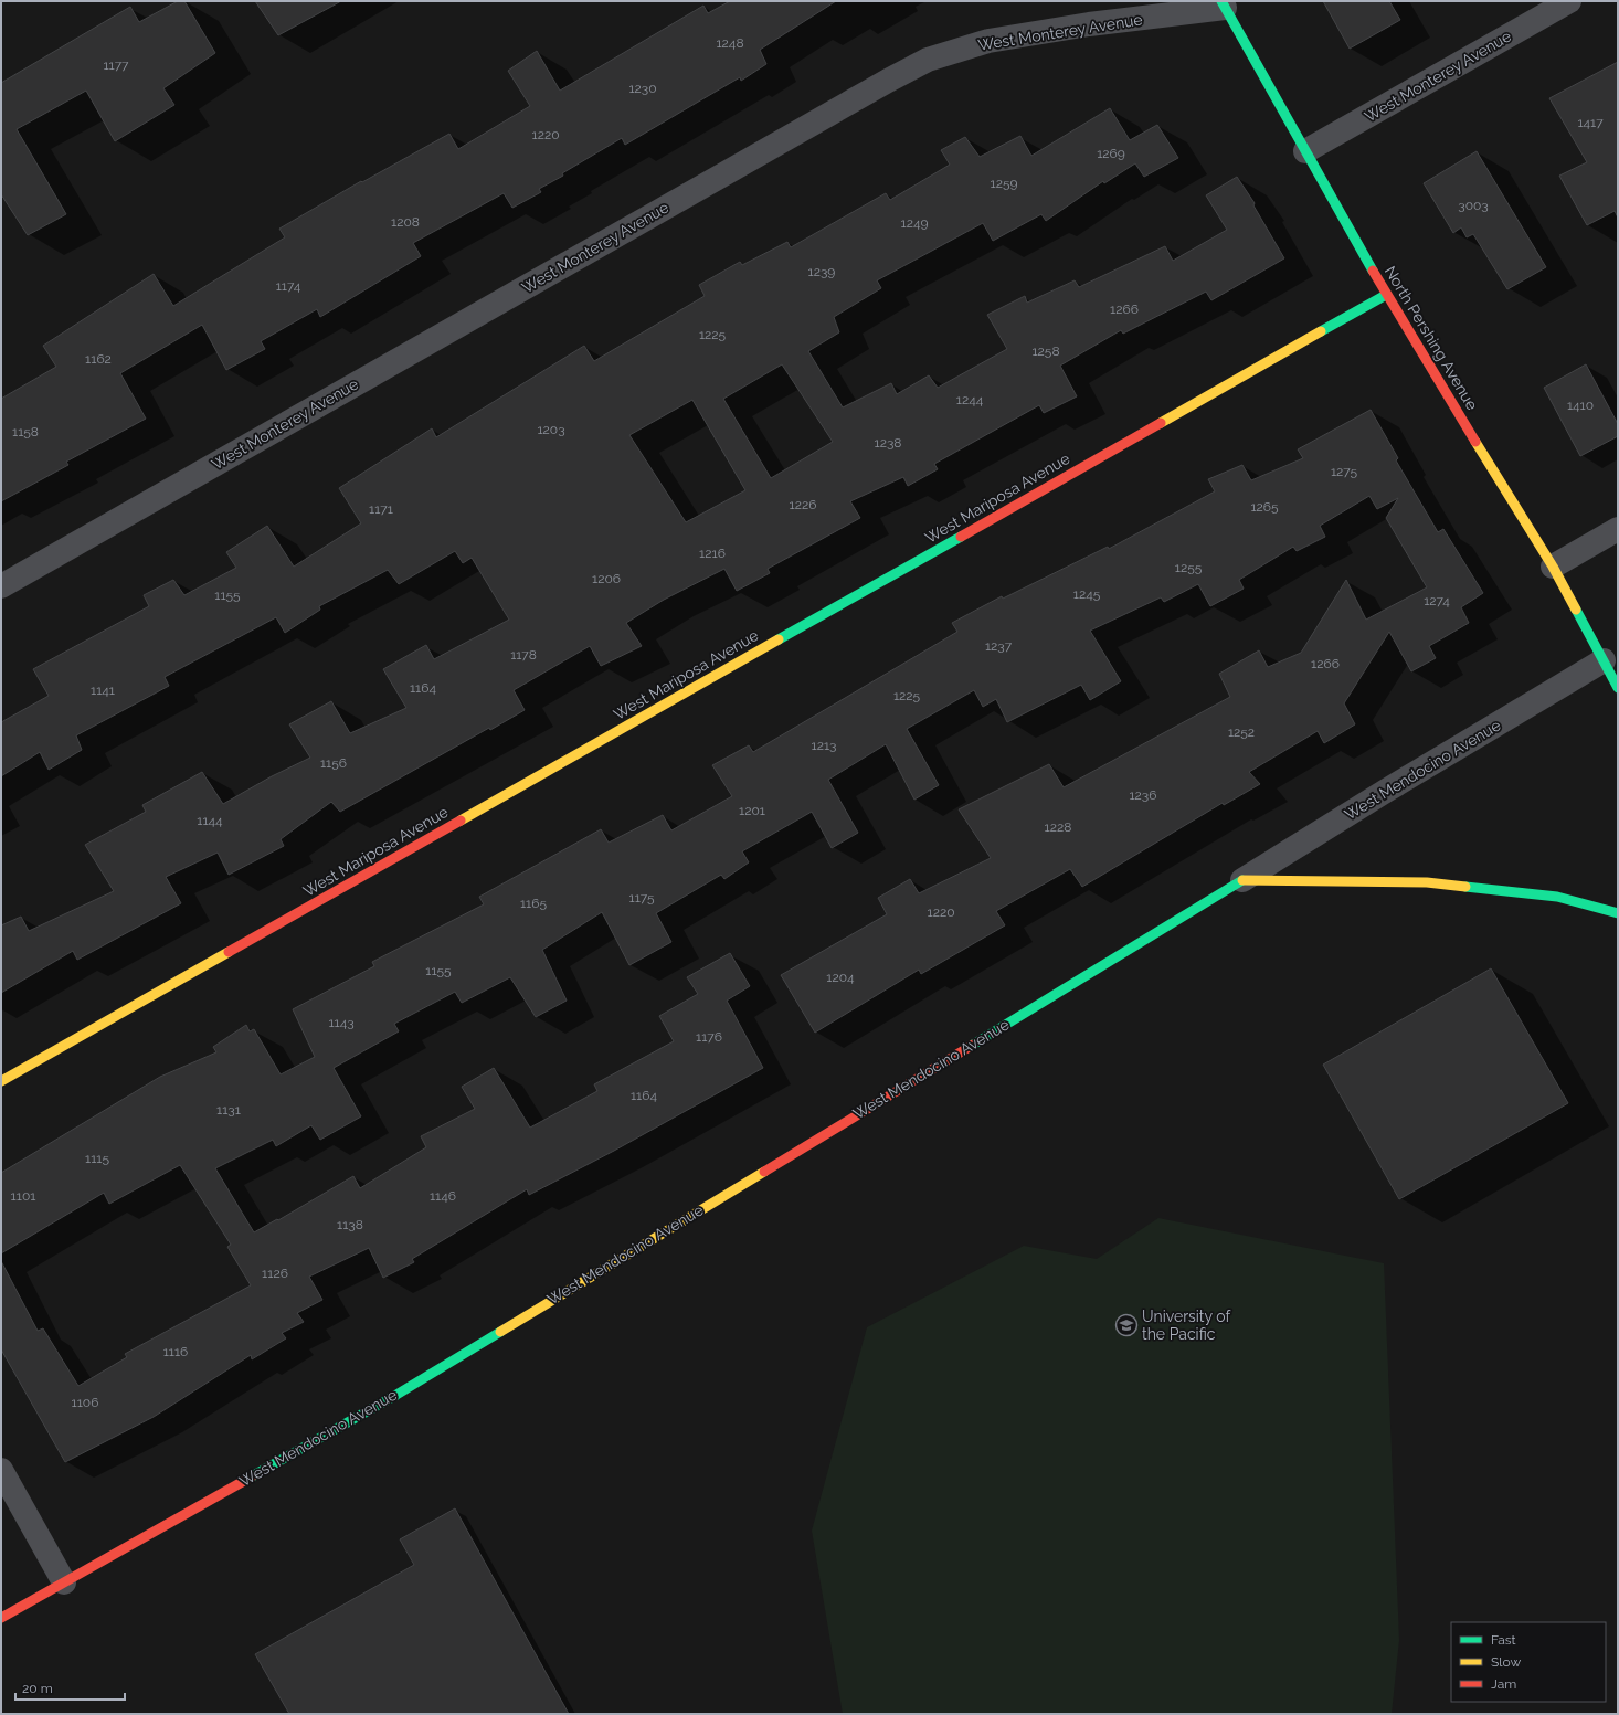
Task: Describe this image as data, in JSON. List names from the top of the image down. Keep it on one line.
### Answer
{"streets":{"street":["West Monterey Avenue","North Pershing Avenue","West Mariposa Avenue","West Mendocino Avenue"]},"crossings":[["West Monterey Avenue","North Pershing Avenue"],["North Pershing Avenue","West Mariposa Avenue"],["North Pershing Avenue","West Mendocino Avenue"]],"places":{"school or university":["University of the Pacific"]},"house_numbers":["1248","1177","1230","1417","1220","1269","1259","3003","1208","1249","1239","1174","1266","1225","1258","1162","1244","1410","1203","1158","1238","1275","1226","1265","1171","1216","1255","1206","1245","1155","1274","1237","1178","1266","1164","1141","1225","1252","1213","1156","1236","1201","1144","1228","1175","1165","1220","1155","1204","1143","1176","1164","1131","1115","1101","1146","1138","1126","1116","1106"],"legend":["Fast","Slow","Jam"],"scale_bar":"20 m"}
